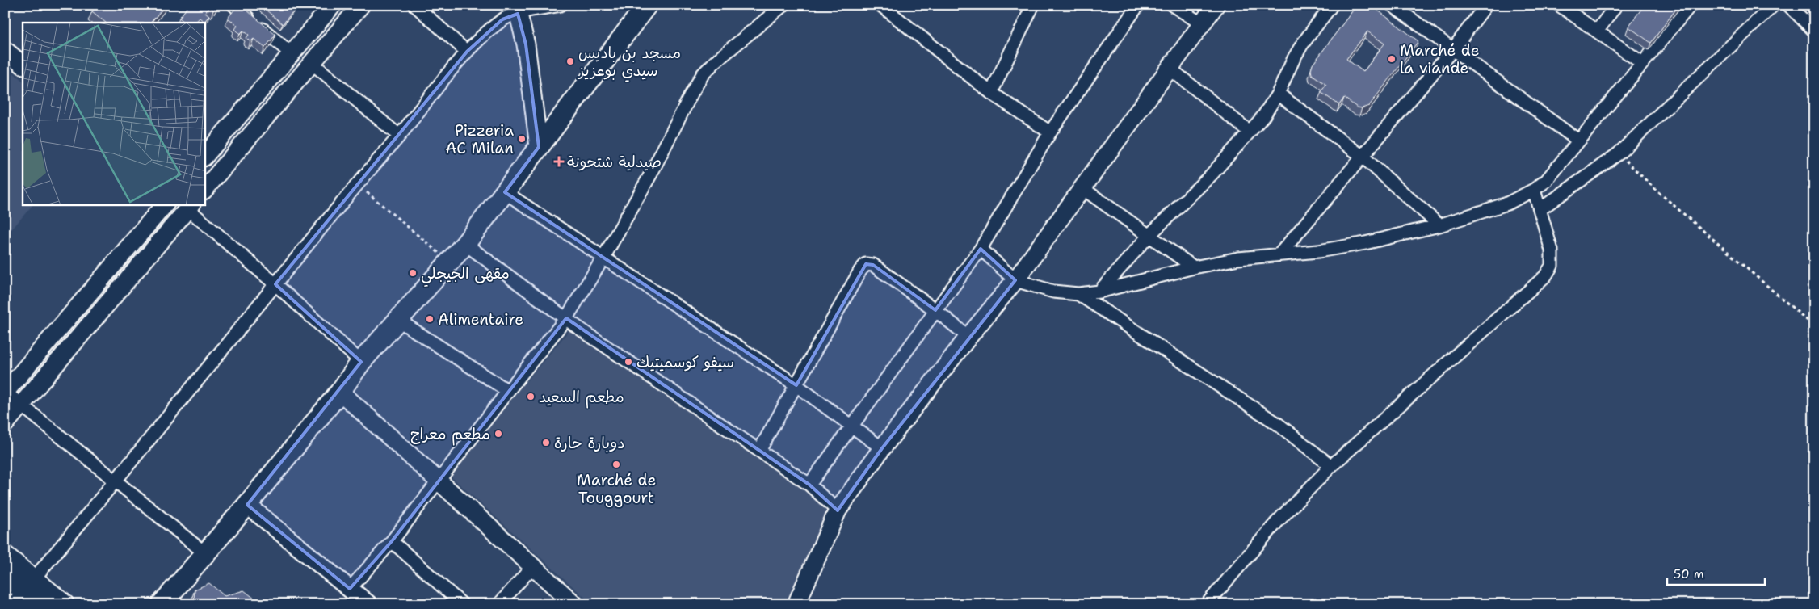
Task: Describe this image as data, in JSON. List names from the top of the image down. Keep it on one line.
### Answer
{"places":{"other":["Marché de la viande","مسجد بن باديس سيدي بوعزيز","Pizzeria AC Milan","مقهى الجيجلي","Alimentaire","سيفو كوسميتيك","مطعم السعيد","مطعم معراج","دوبارة حارة","Marché de Touggourt"],"health":["صيدلية شتحونة"]},"scale_bar":"50 m"}
